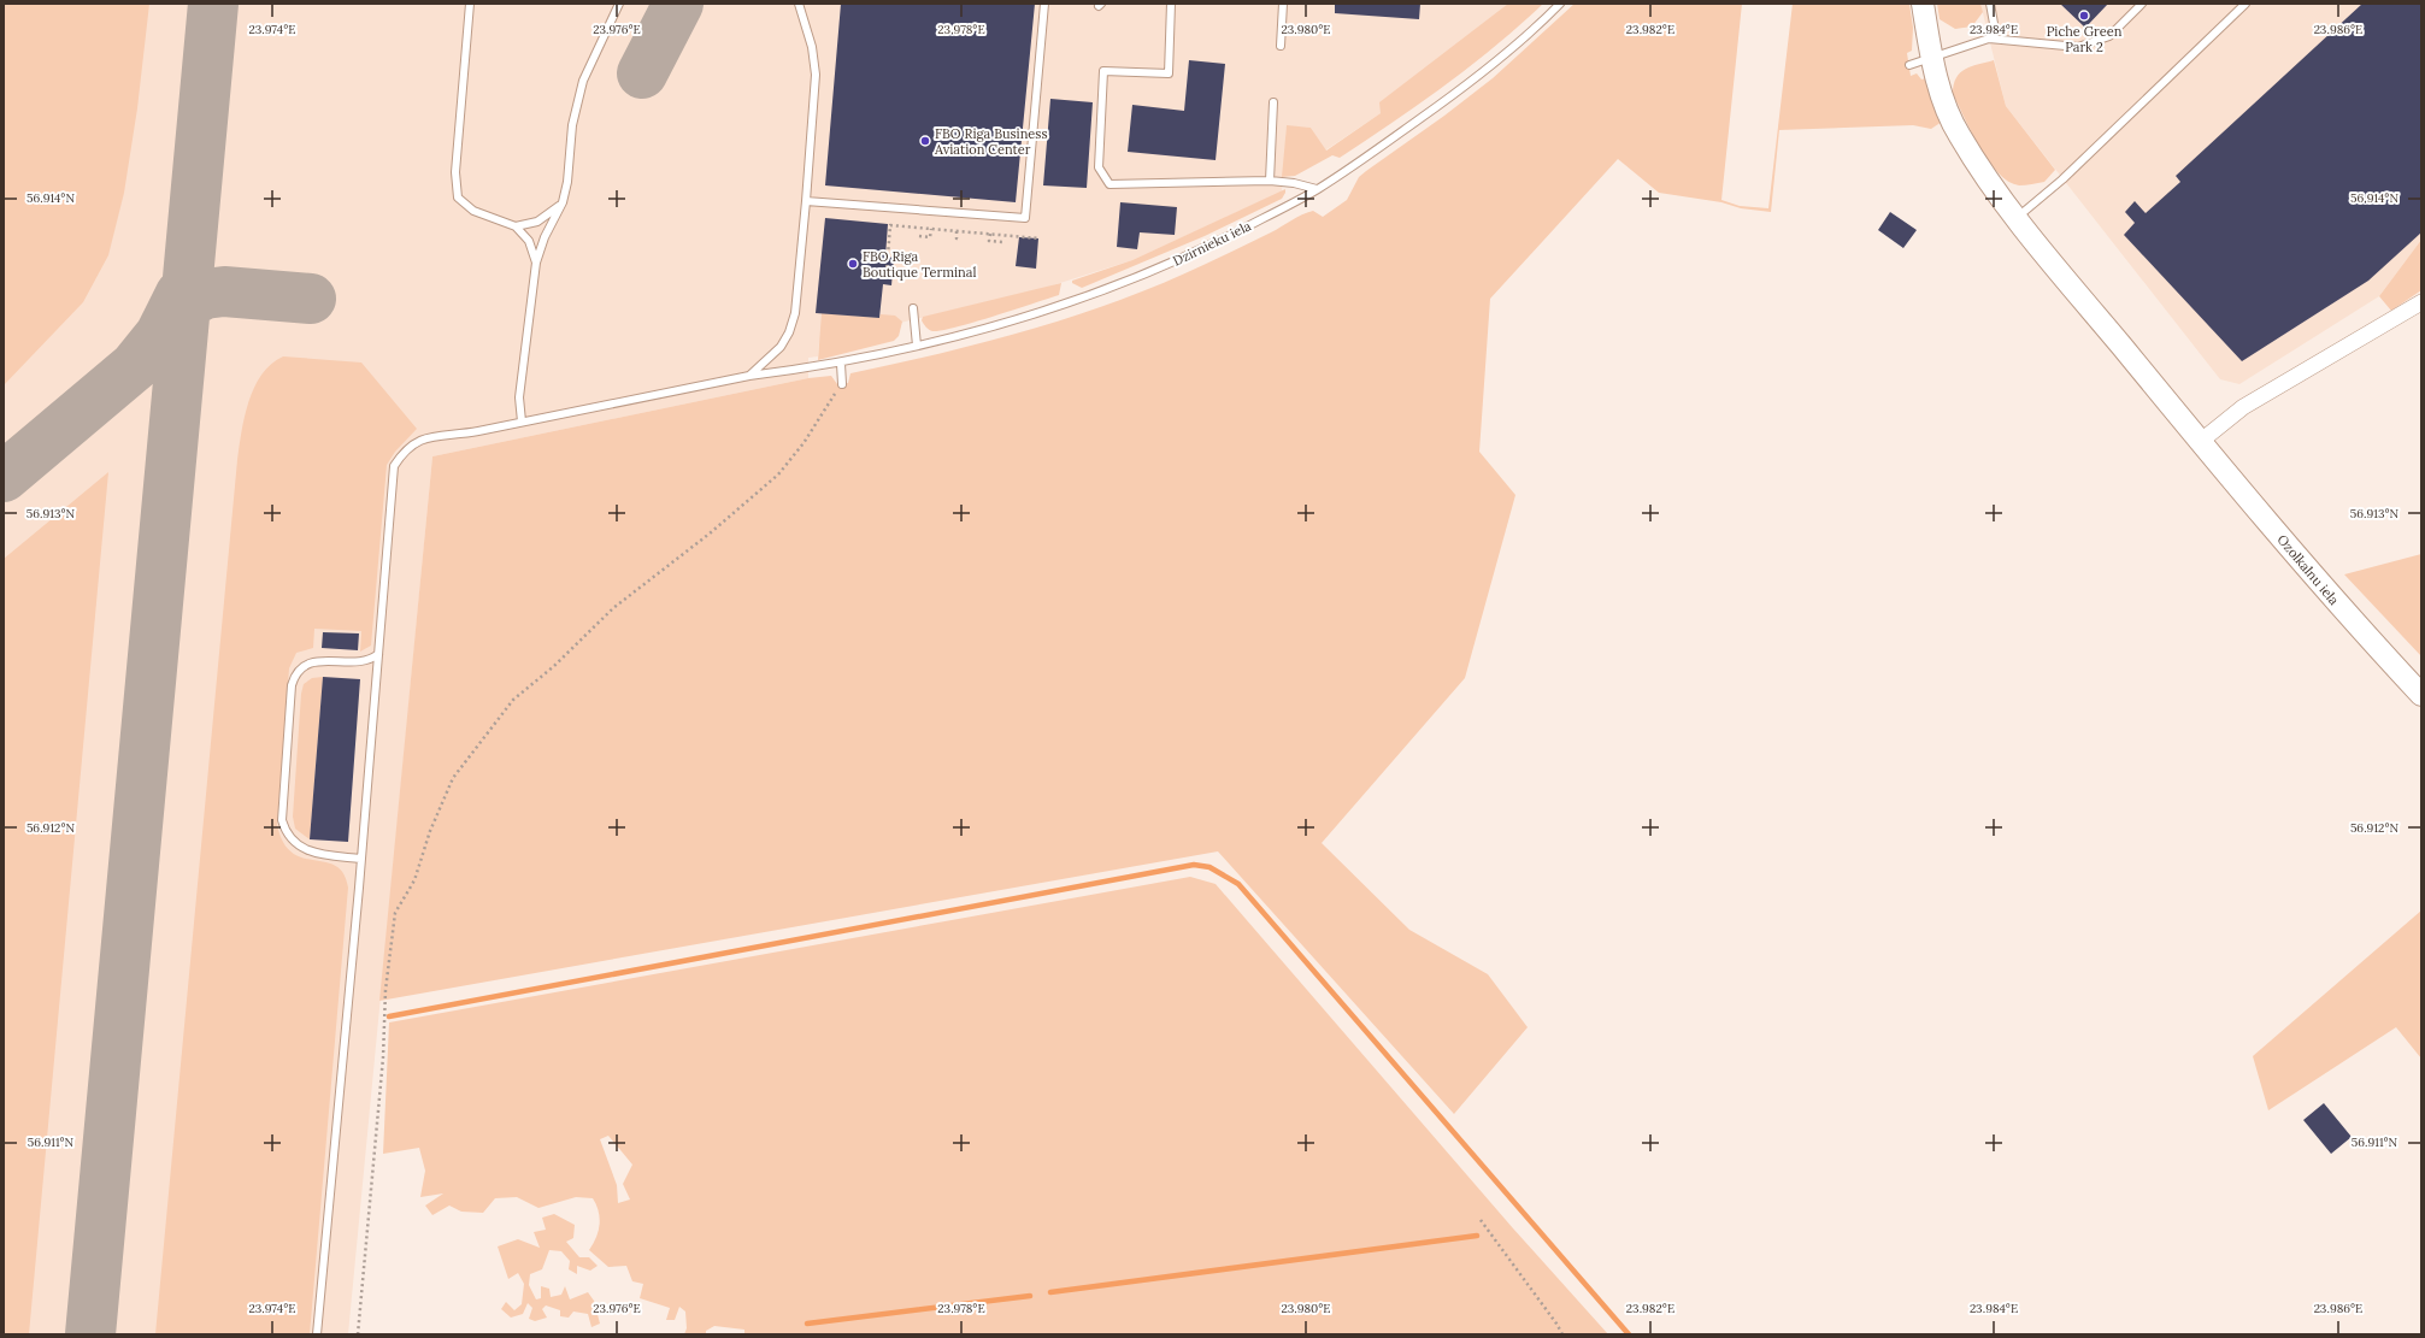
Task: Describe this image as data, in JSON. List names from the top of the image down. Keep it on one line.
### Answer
{"streets":{"street":["Ozolkalnu iela"],"lane":["Dzirnieku iela"]},"places":["Piche Green Park 2","FBO Riga Business Aviation Center","FBO Riga Boutique Terminal"],"coordinates":["23.974°E","23.976°E","23.978°E","23.980°E","23.982°E","23.984°E","23.986°E","56.914°N","56.913°N","56.912°N","56.911°N"]}
